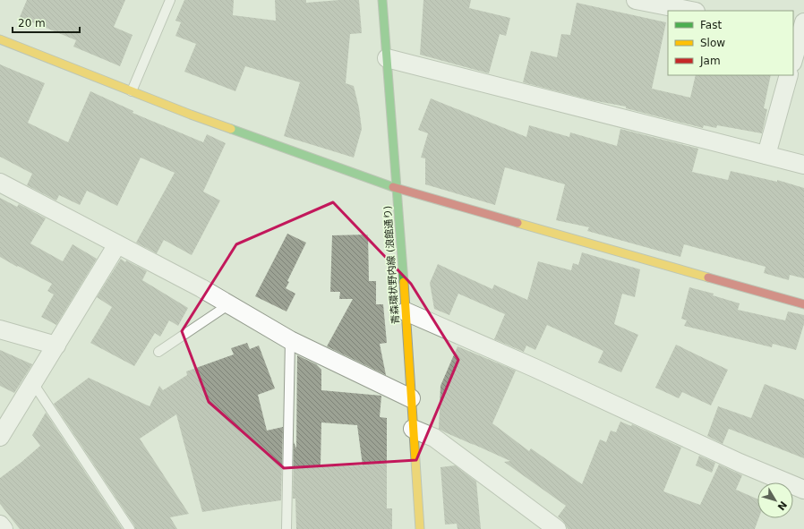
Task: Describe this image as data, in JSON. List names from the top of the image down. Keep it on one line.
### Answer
{"streets":{"street":["青森環状野内線 (浪館通り)"]},"legend":["Fast","Slow","Jam"],"scale_bar":"20 m","north":"bottom right"}
